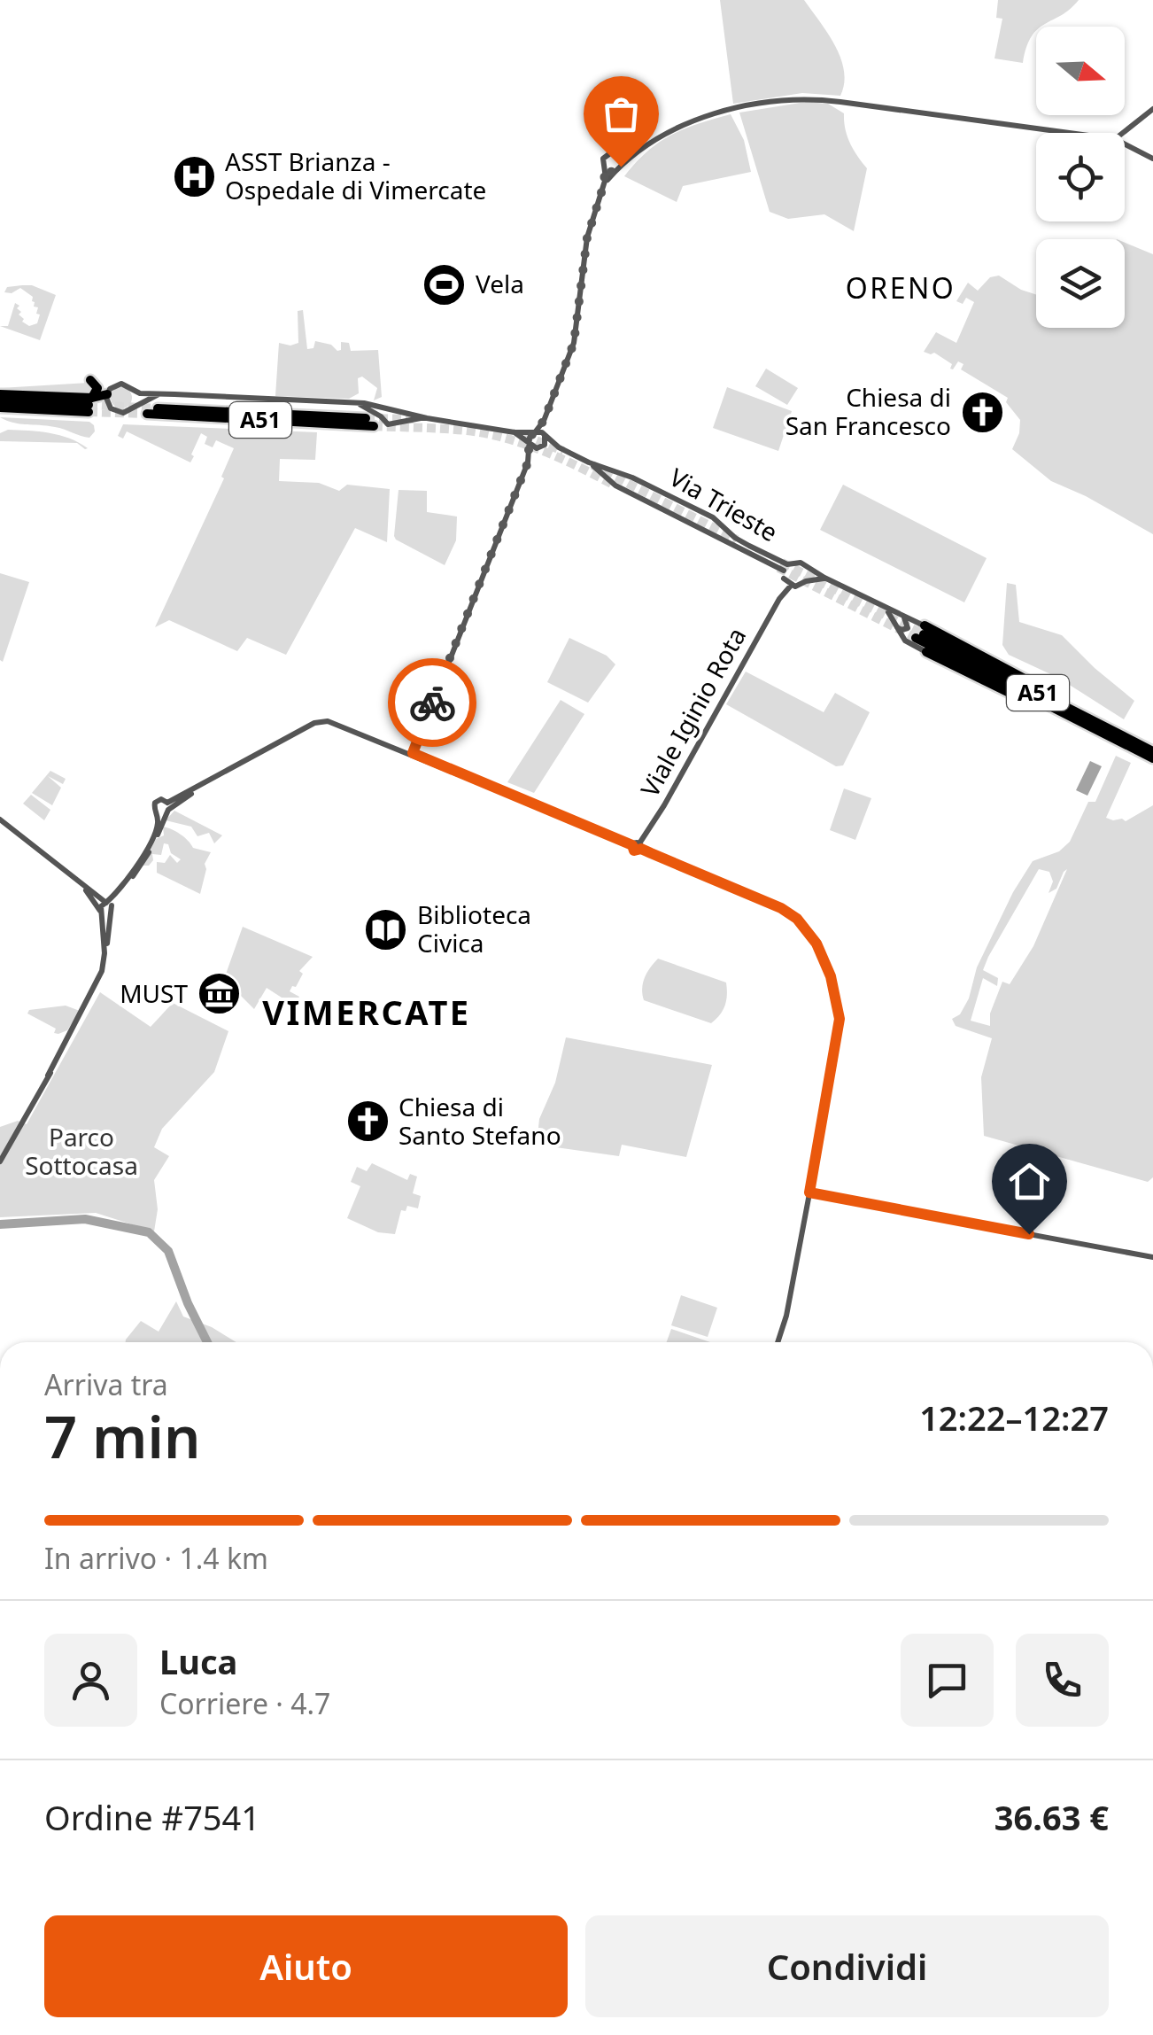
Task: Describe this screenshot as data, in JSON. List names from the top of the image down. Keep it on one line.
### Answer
{"streets":{"highway":["A51"],"street":["Via Trieste","Viale Iginio Rota"]},"crossings":[["Via Trieste","Viale Iginio Rota"]],"districts":["ORENO","VIMERCATE"],"parks":["Parco Sottocasa"],"places":{"hospital":["ASST Brianza - Ospedale di Vimercate"],"sports":["Vela"],"church":["Chiesa di San Francesco","Chiesa di Santo Stefano"],"library":["Biblioteca Civica"],"museum":["MUST"]},"north":"right","page":{"heading":["7 min","Arriva tra","12:22–12:27"],"panel":["Luca","Corriere · 4.7","Ordine #7541","36.63 €"],"bar":"In arrivo · 1.4 km","buttons":["Aiuto","Condividi"]}}
